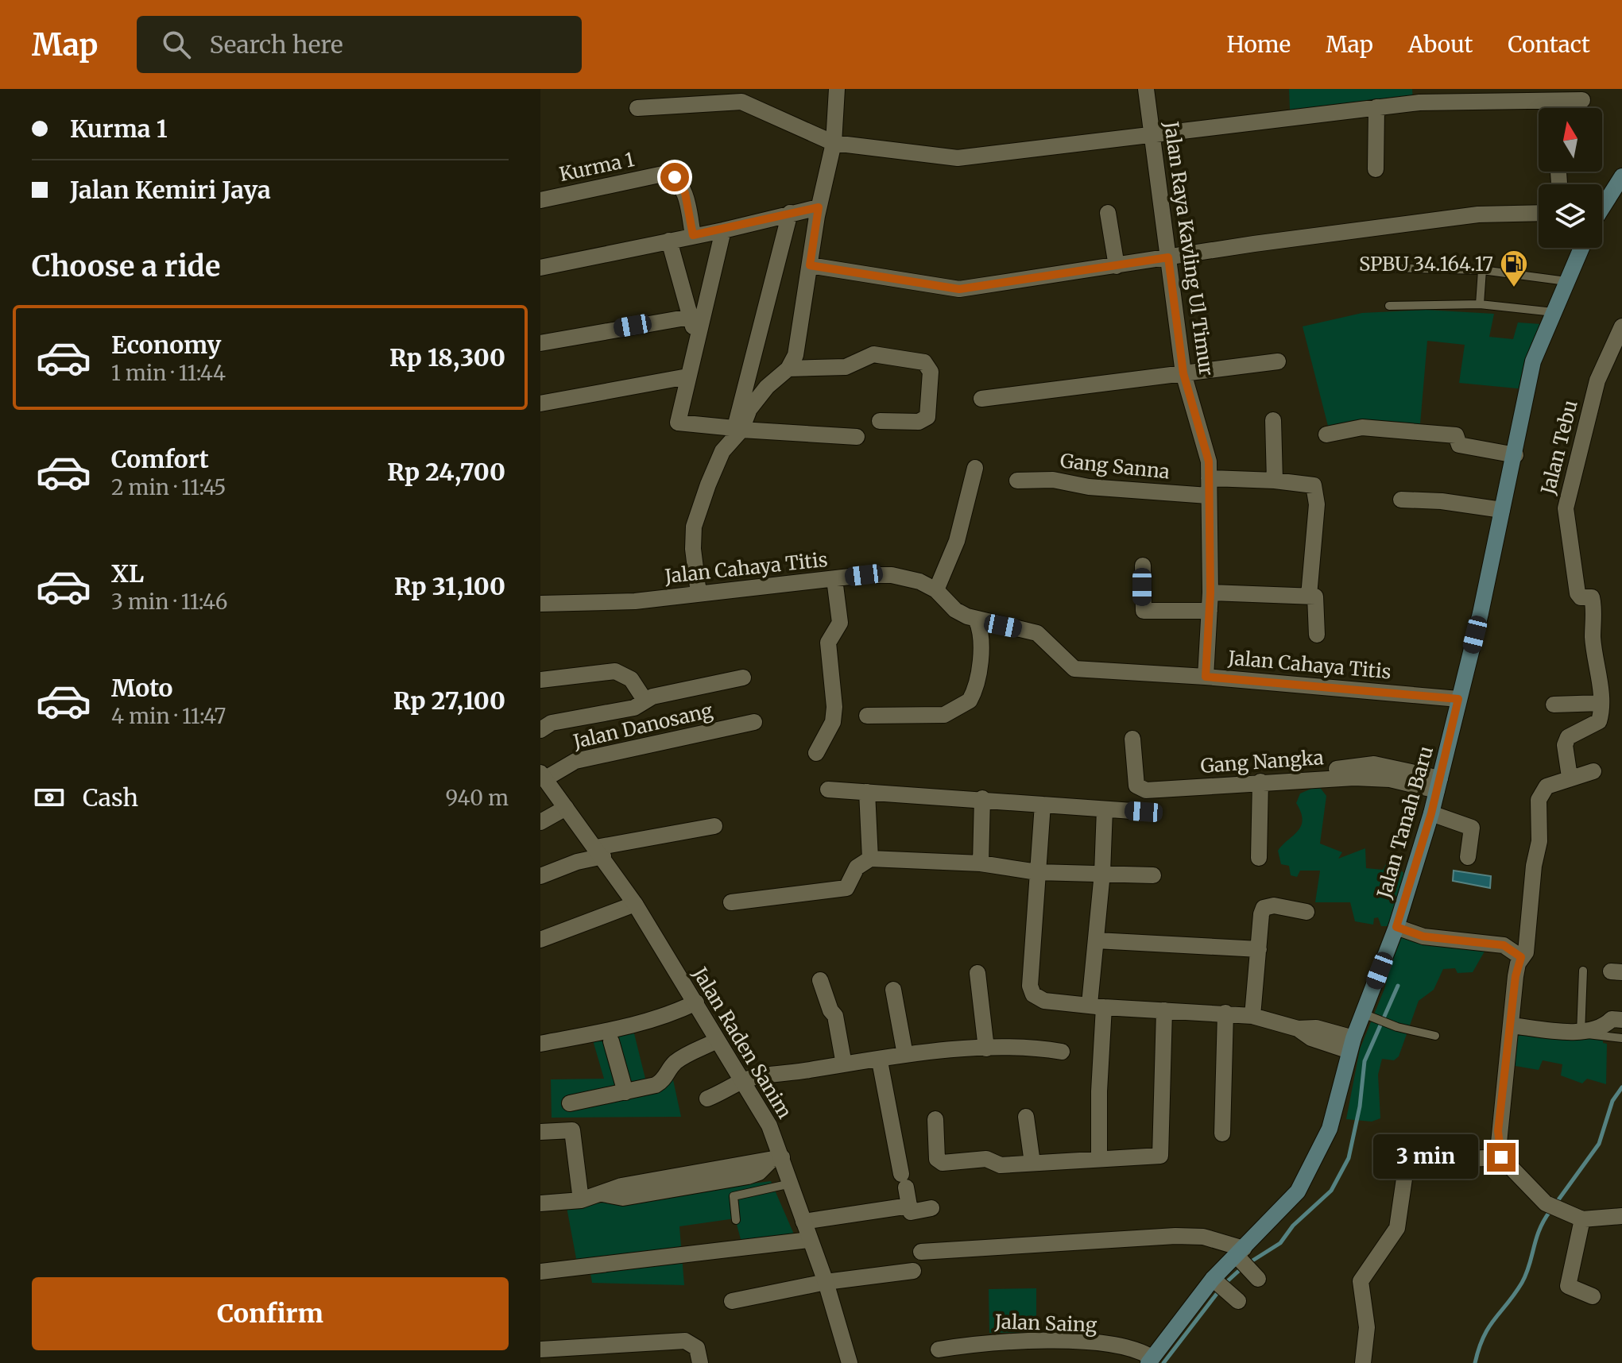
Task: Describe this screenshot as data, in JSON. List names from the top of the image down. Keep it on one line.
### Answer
{"streets":{"main road":["Jalan Tanah Baru"],"street":["Kurma 1","Jalan Raya Kavling Ul Timur","Jalan Tebu","Gang Sanna","Jalan Cahaya Titis","Jalan Danosang","Gang Nangka","Jalan Raden Sanim","Jalan Saing"]},"crossings":[["Jalan Raya Kavling Ul Timur","Gang Sanna"],["Jalan Raya Kavling Ul Timur","Jalan Cahaya Titis"],["Jalan Cahaya Titis","Jalan Tanah Baru"],["Jalan Danosang","Jalan Raden Sanim"],["Jalan Tanah Baru","Jalan Saing"]],"places":{"fuel station":["SPBU 34.164.17"]},"north":"top","page":{"header":"Map","search":"Search here","nav":["Home","Map","About","Contact"],"banner":["Kurma 1","Jalan Kemiri Jaya"],"heading":"Choose a ride","list":[{"name":"Economy","note":"1 min · 11:44","value":"Rp 18,300"},{"name":"Comfort","note":"2 min · 11:45","value":"Rp 24,700"},{"name":"XL","note":"3 min · 11:46","value":"Rp 31,100"},{"name":"Moto","note":"4 min · 11:47","value":"Rp 27,100"}],"pay":["Cash","940 m"],"bubble":"3 min","buttons":"Confirm"}}
